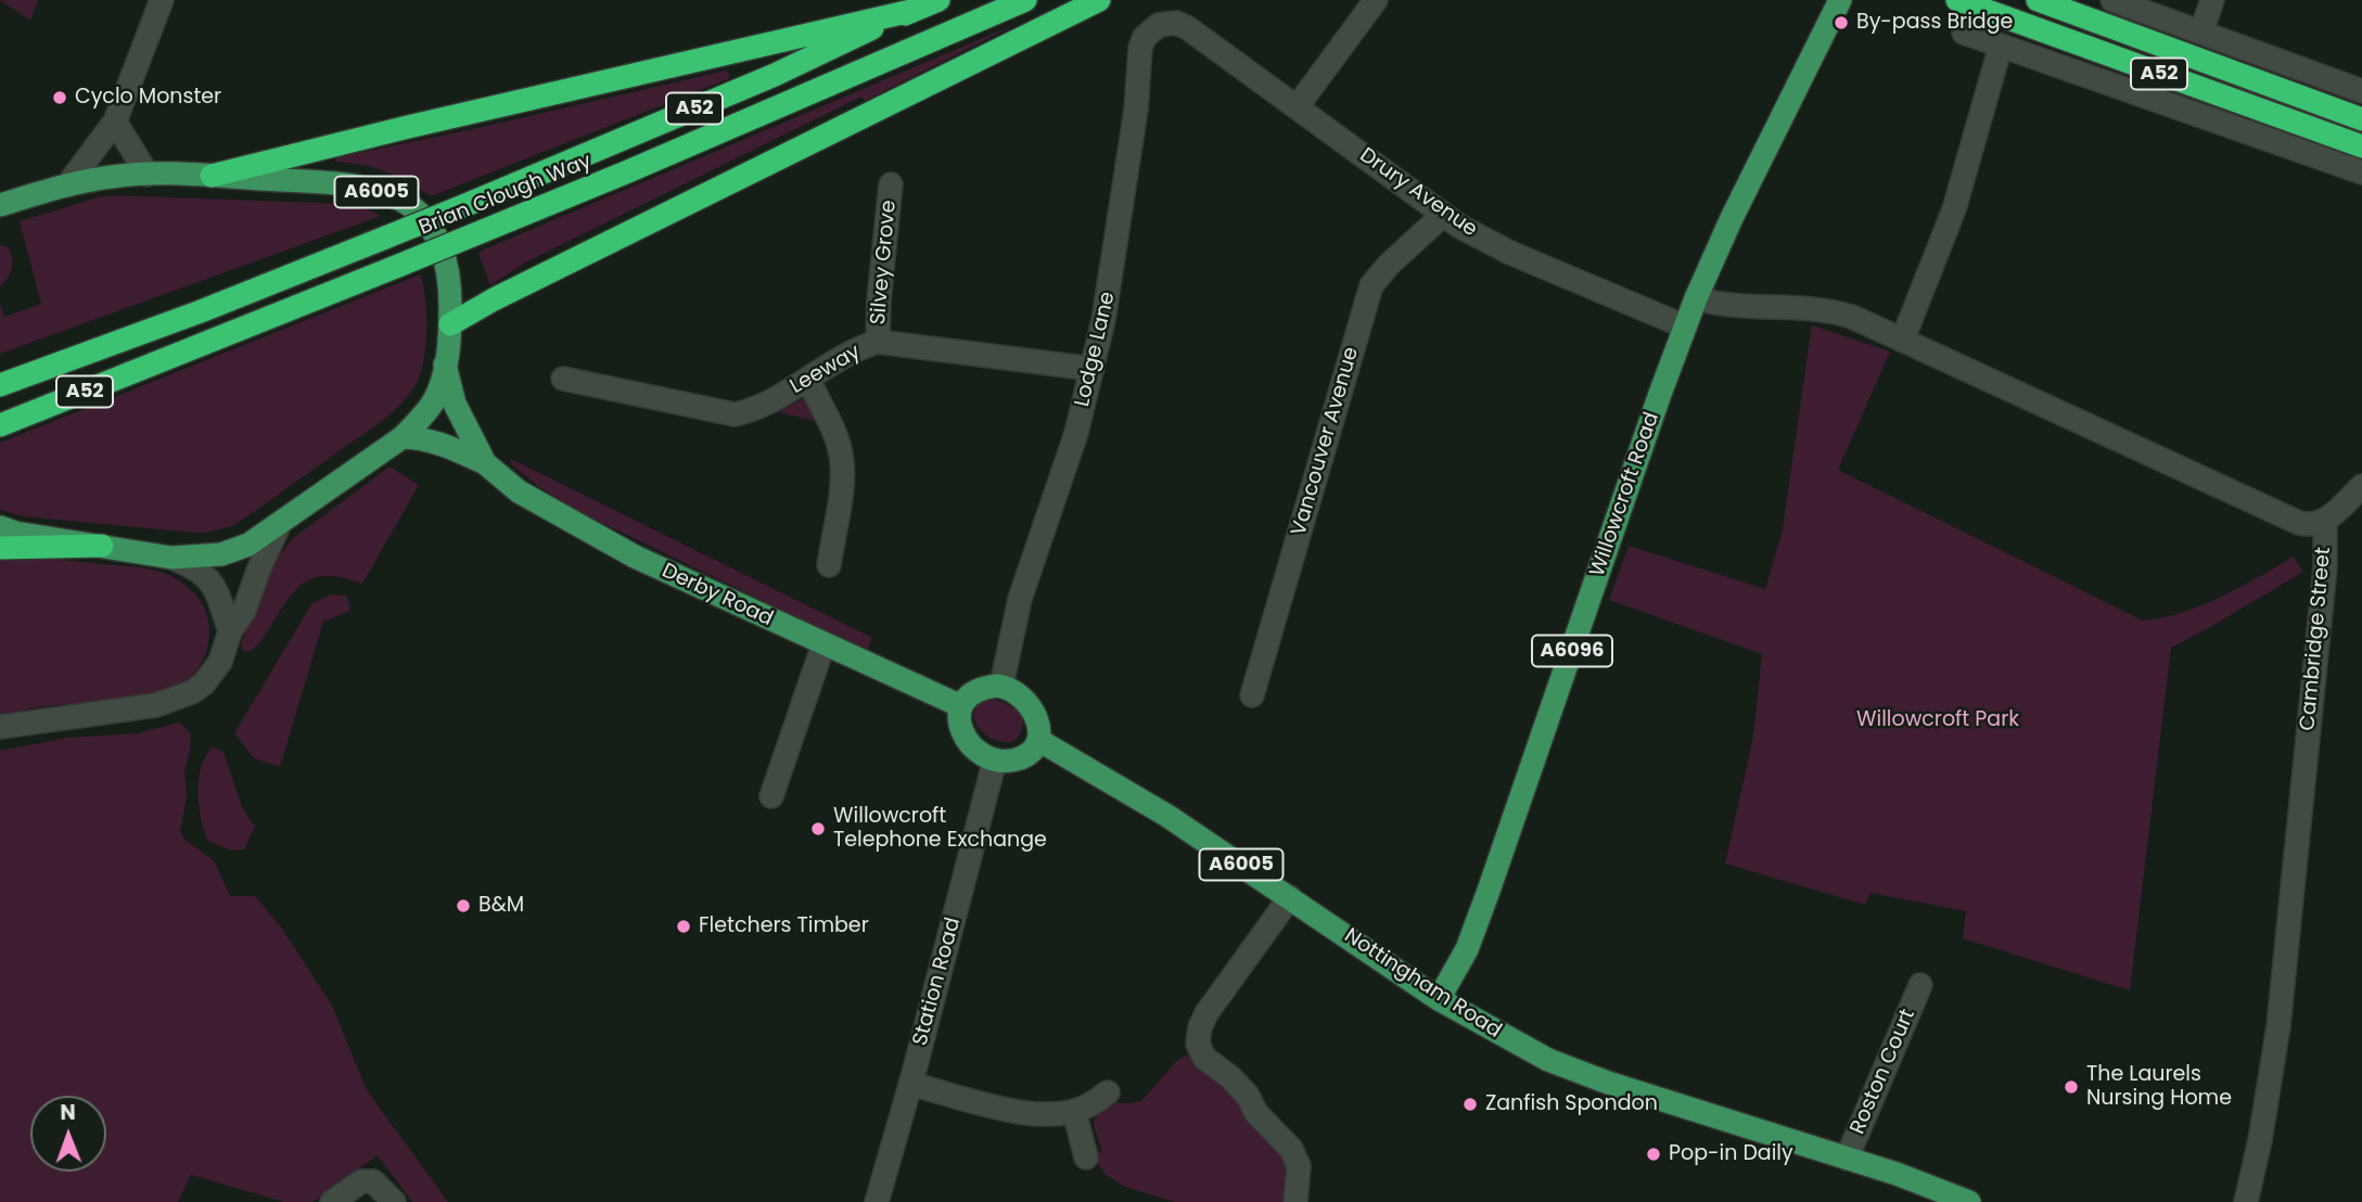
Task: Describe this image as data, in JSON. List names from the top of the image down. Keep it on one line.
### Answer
{"streets":{"highway":["A52","Brian Clough Way"],"main road":["A6005","Willowcroft Road","Derby Road","A6096","Nottingham Road"],"street":["Drury Avenue","Silvey Grove","Lodge Lane","Leeway","Vancouver Avenue","Cambridge Street","Station Road","Roston Court"]},"crossings":[["A6005","Derby Road"],["Drury Avenue","Lodge Lane"],["Drury Avenue","Vancouver Avenue"],["Drury Avenue","Willowcroft Road"],["Silvey Grove","Leeway"],["Lodge Lane","Leeway"],["Lodge Lane","Derby Road"],["Lodge Lane","Station Road"],["Lodge Lane","Nottingham Road"],["Willowcroft Road","Cambridge Street"],["Willowcroft Road","Nottingham Road"],["Derby Road","Station Road"],["Derby Road","Nottingham Road"],["Station Road","Nottingham Road"],["Nottingham Road","Roston Court"]],"parks":["Willowcroft Park"],"places":["By-pass Bridge","Cyclo Monster","Willowcroft Telephone Exchange","B&M","Fletchers Timber","The Laurels Nursing Home","Zanfish Spondon","Pop-in Daily"],"north":"top"}
